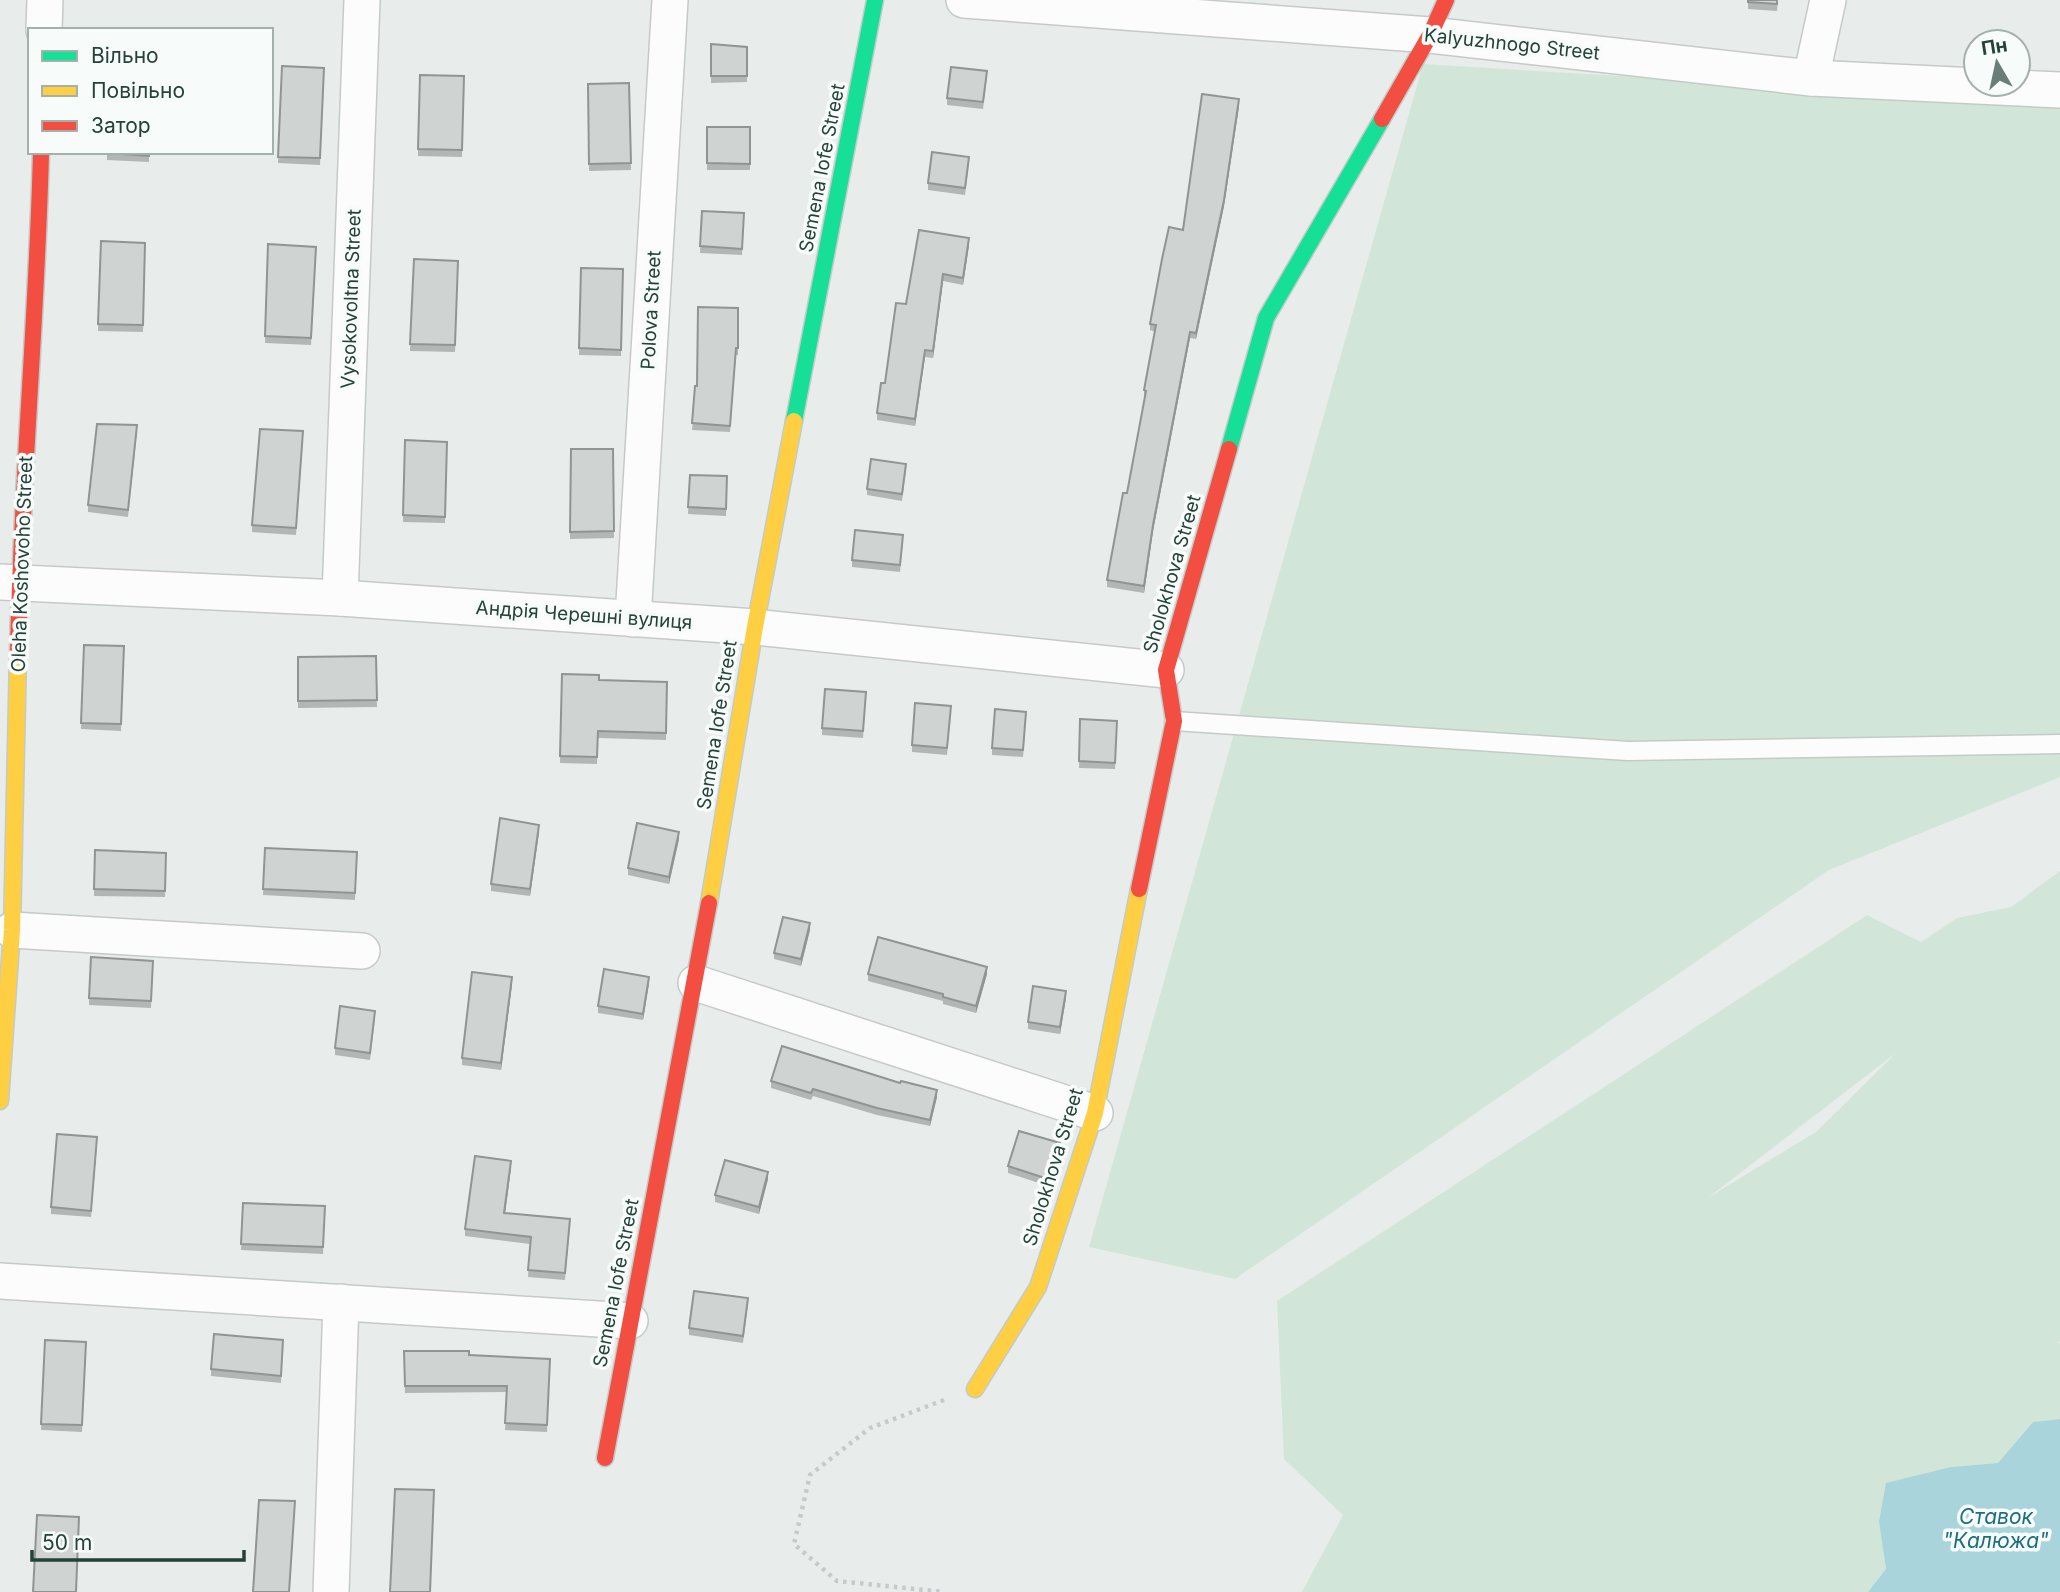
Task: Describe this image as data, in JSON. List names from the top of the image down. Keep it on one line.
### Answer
{"streets":{"street":["Kalyuzhnogo Street","Semena Iofe Street","Vysokovoltna Street","Polova Street","Oleha Koshovoho Street","Sholokhova Street","Андрія Черешні вулиця"]},"crossings":[["Kalyuzhnogo Street","Sholokhova Street"],["Semena Iofe Street","Андрія Черешні вулиця"],["Vysokovoltna Street","Андрія Черешні вулиця"],["Polova Street","Андрія Черешні вулиця"],["Oleha Koshovoho Street","Андрія Черешні вулиця"],["Sholokhova Street","Андрія Черешні вулиця"]],"water":["Ставок \"Калюжа\""],"legend":["Вільно","Повільно","Затор"],"scale_bar":"50 m","north":"top"}
